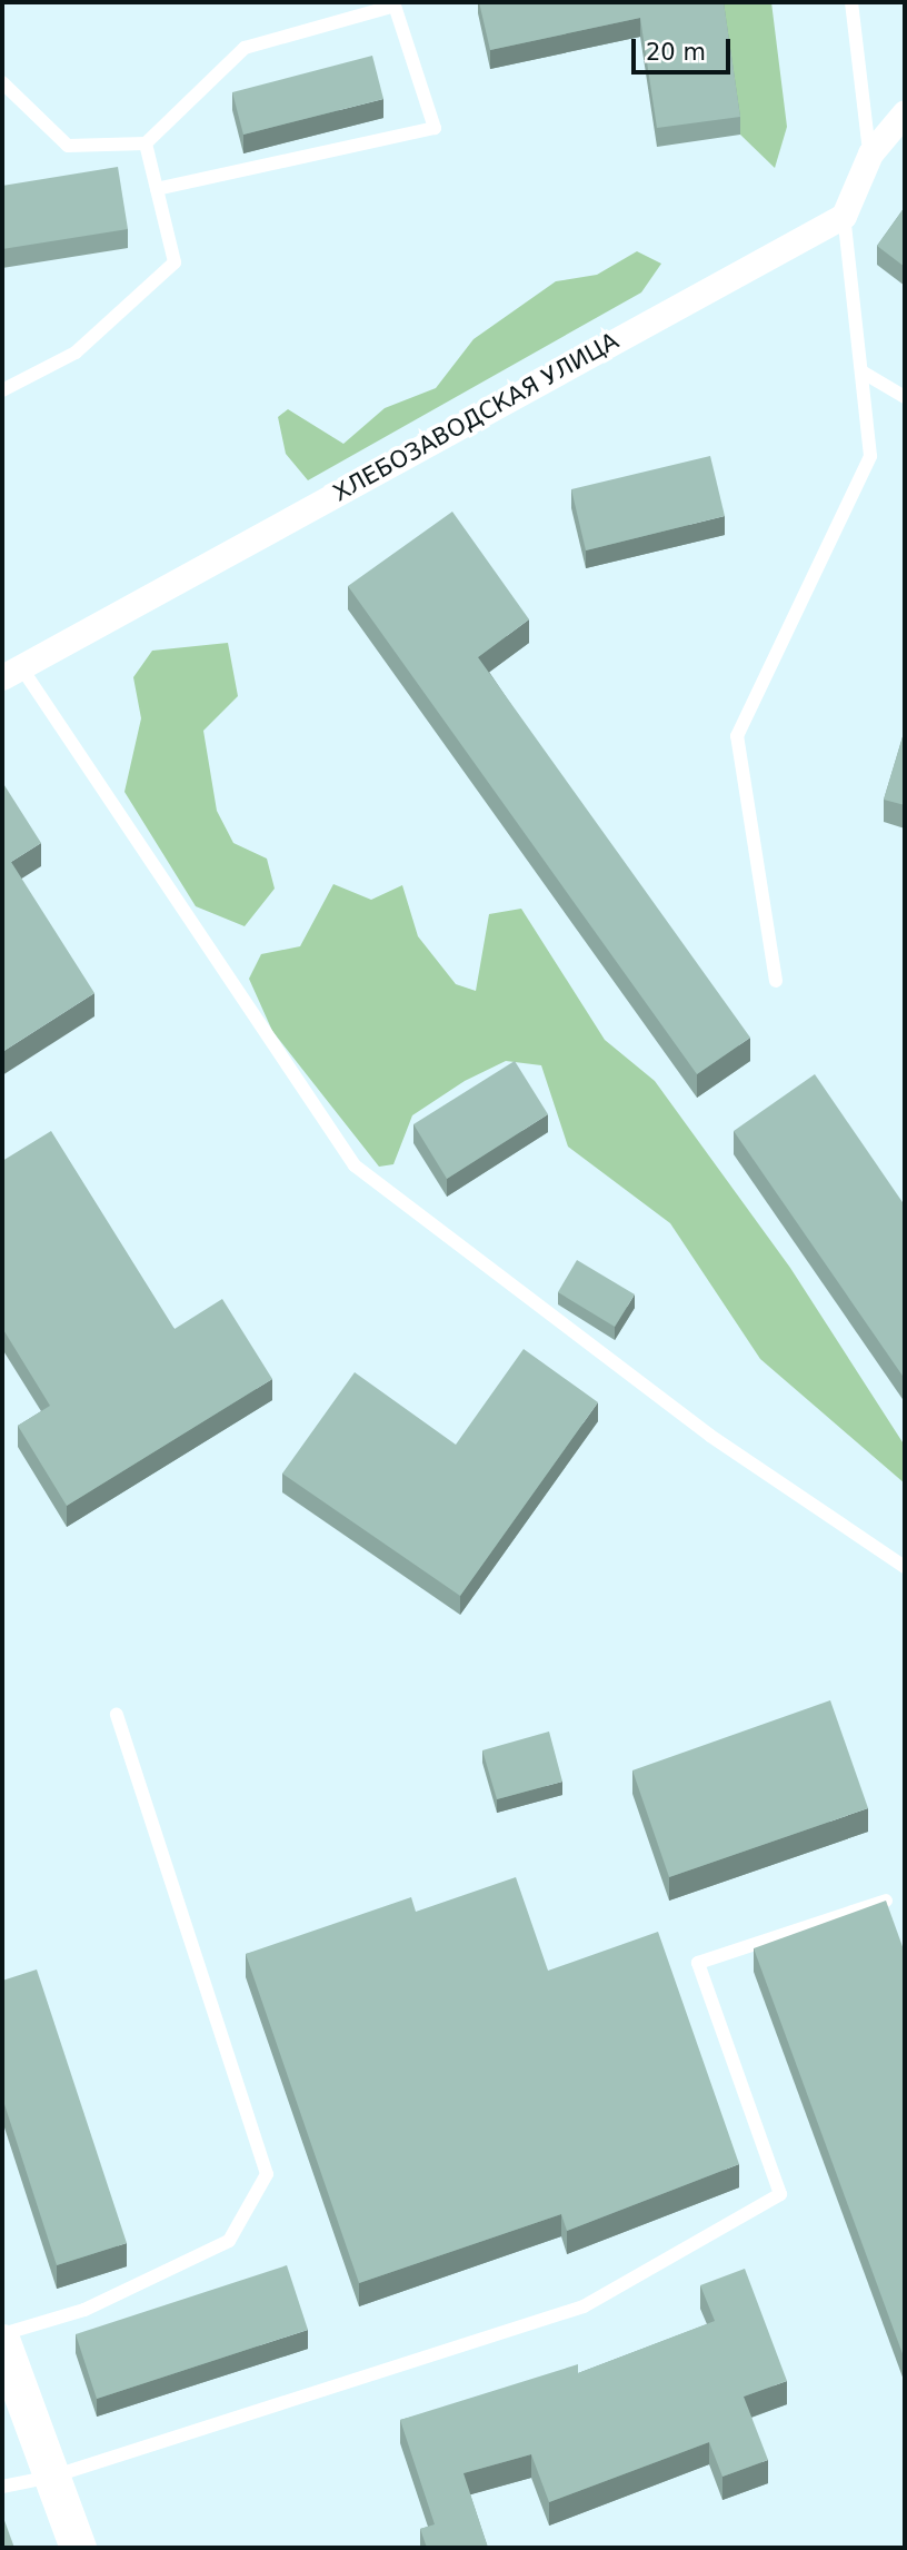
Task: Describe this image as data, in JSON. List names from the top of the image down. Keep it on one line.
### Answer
{"streets":{"street":["ХЛЕБОЗАВОДСКАЯ УЛИЦА"]},"scale_bar":"20 m"}
